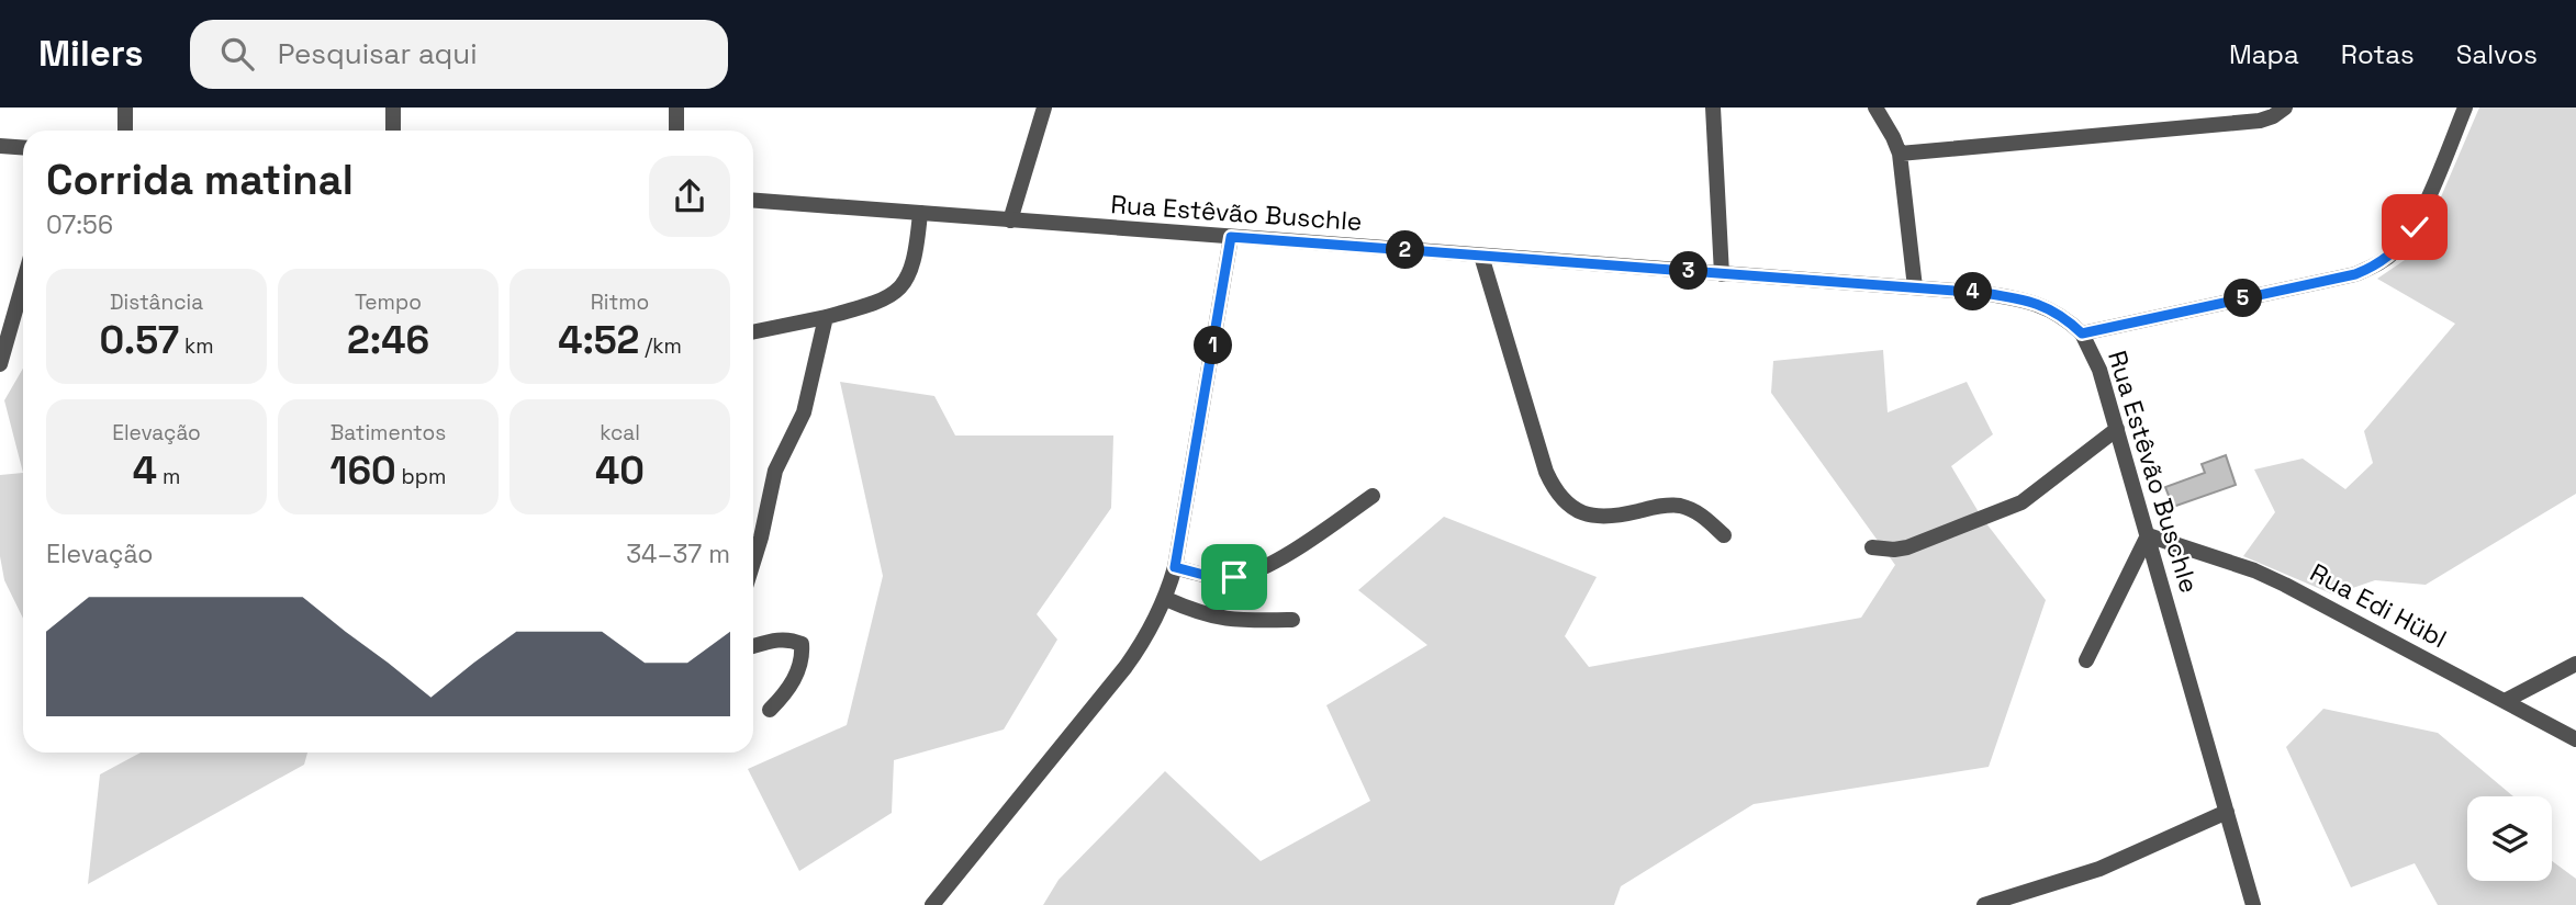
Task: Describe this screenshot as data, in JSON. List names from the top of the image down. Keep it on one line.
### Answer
{"streets":{"street":["Rua Estêvão Buschle","Rua Edi Hübl"]},"crossings":[["Rua Estêvão Buschle","Rua Edi Hübl"]],"page":{"header":"Milers","search":"Pesquisar aqui","nav":["Mapa","Rotas","Salvos"],"heading":["Corrida matinal","07:56"],"pins":["2","3","4","5","1"],"stats":[["Distância","0.57 km"],["Tempo","2:46"],["Ritmo","4:52 /km"],["Elevação","4 m"],["Batimentos","160 bpm"],["kcal","40"]],"chart":["Elevação","34–37 m"]}}
